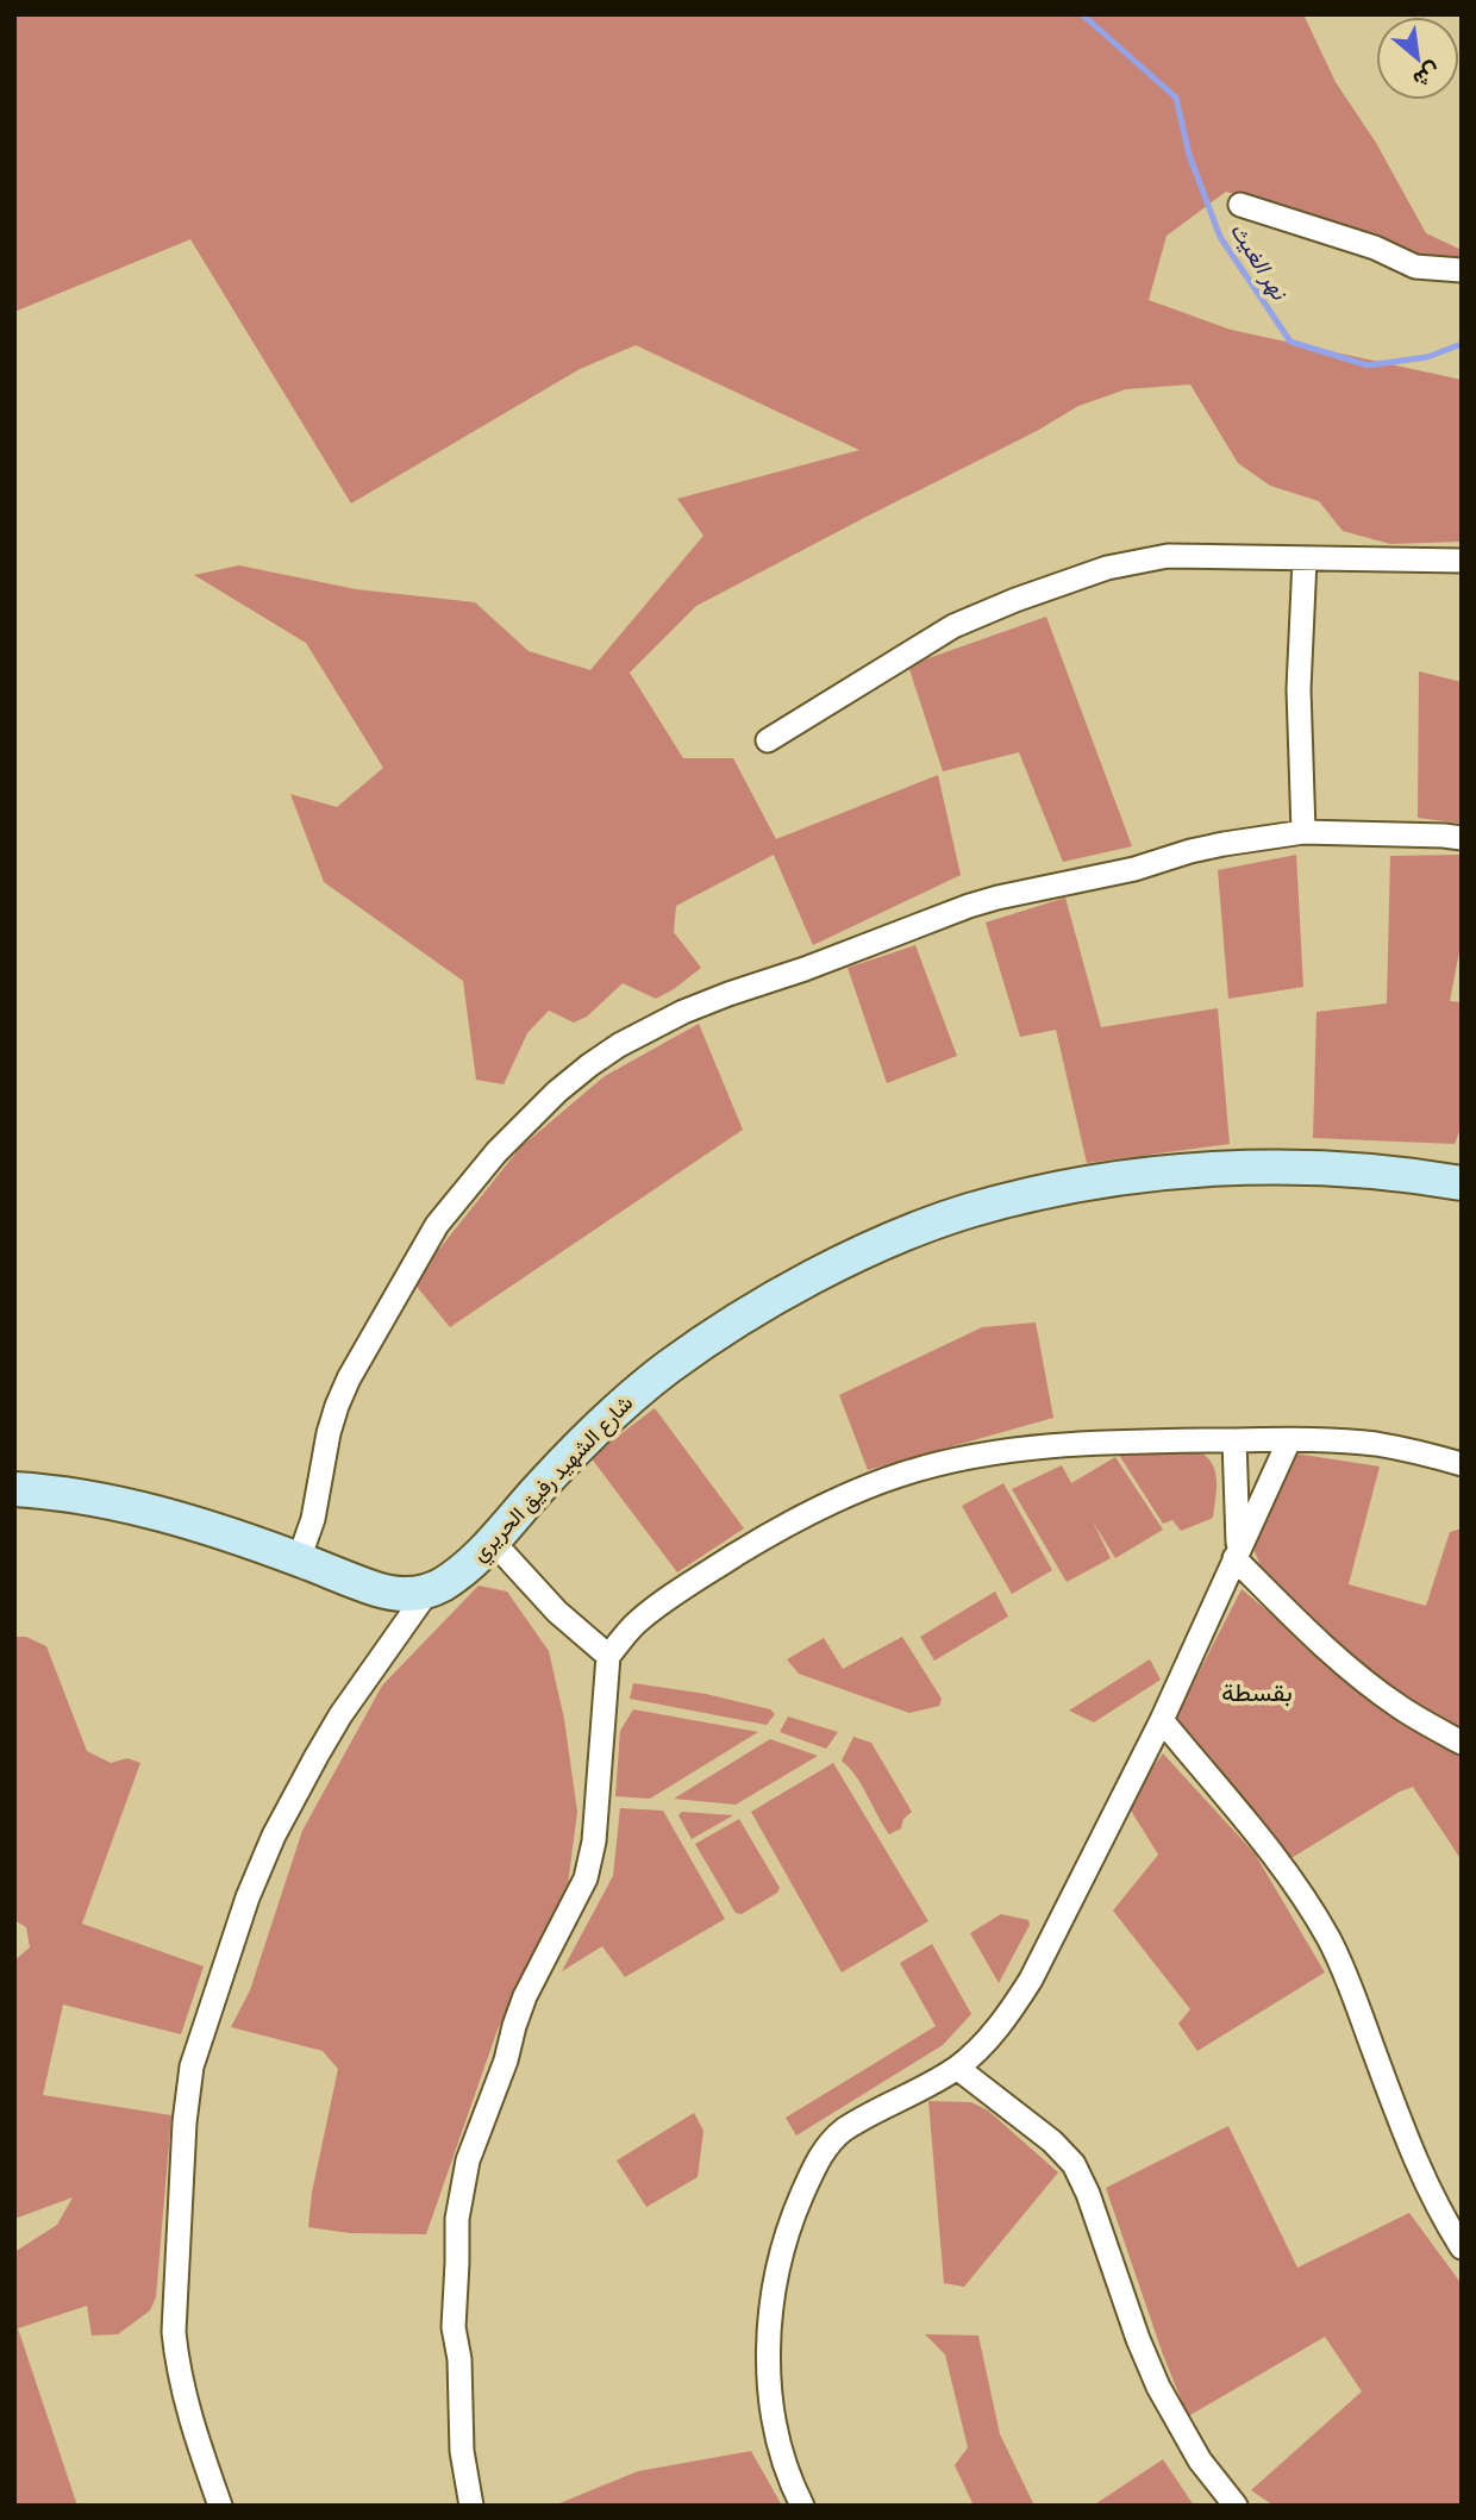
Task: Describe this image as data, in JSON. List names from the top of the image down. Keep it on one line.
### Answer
{"streets":{"street":["شارع الشهيد رفيق الحريري"]},"districts":["بقسطة"],"water":["نهر الغيث"],"north":"bottom right"}
